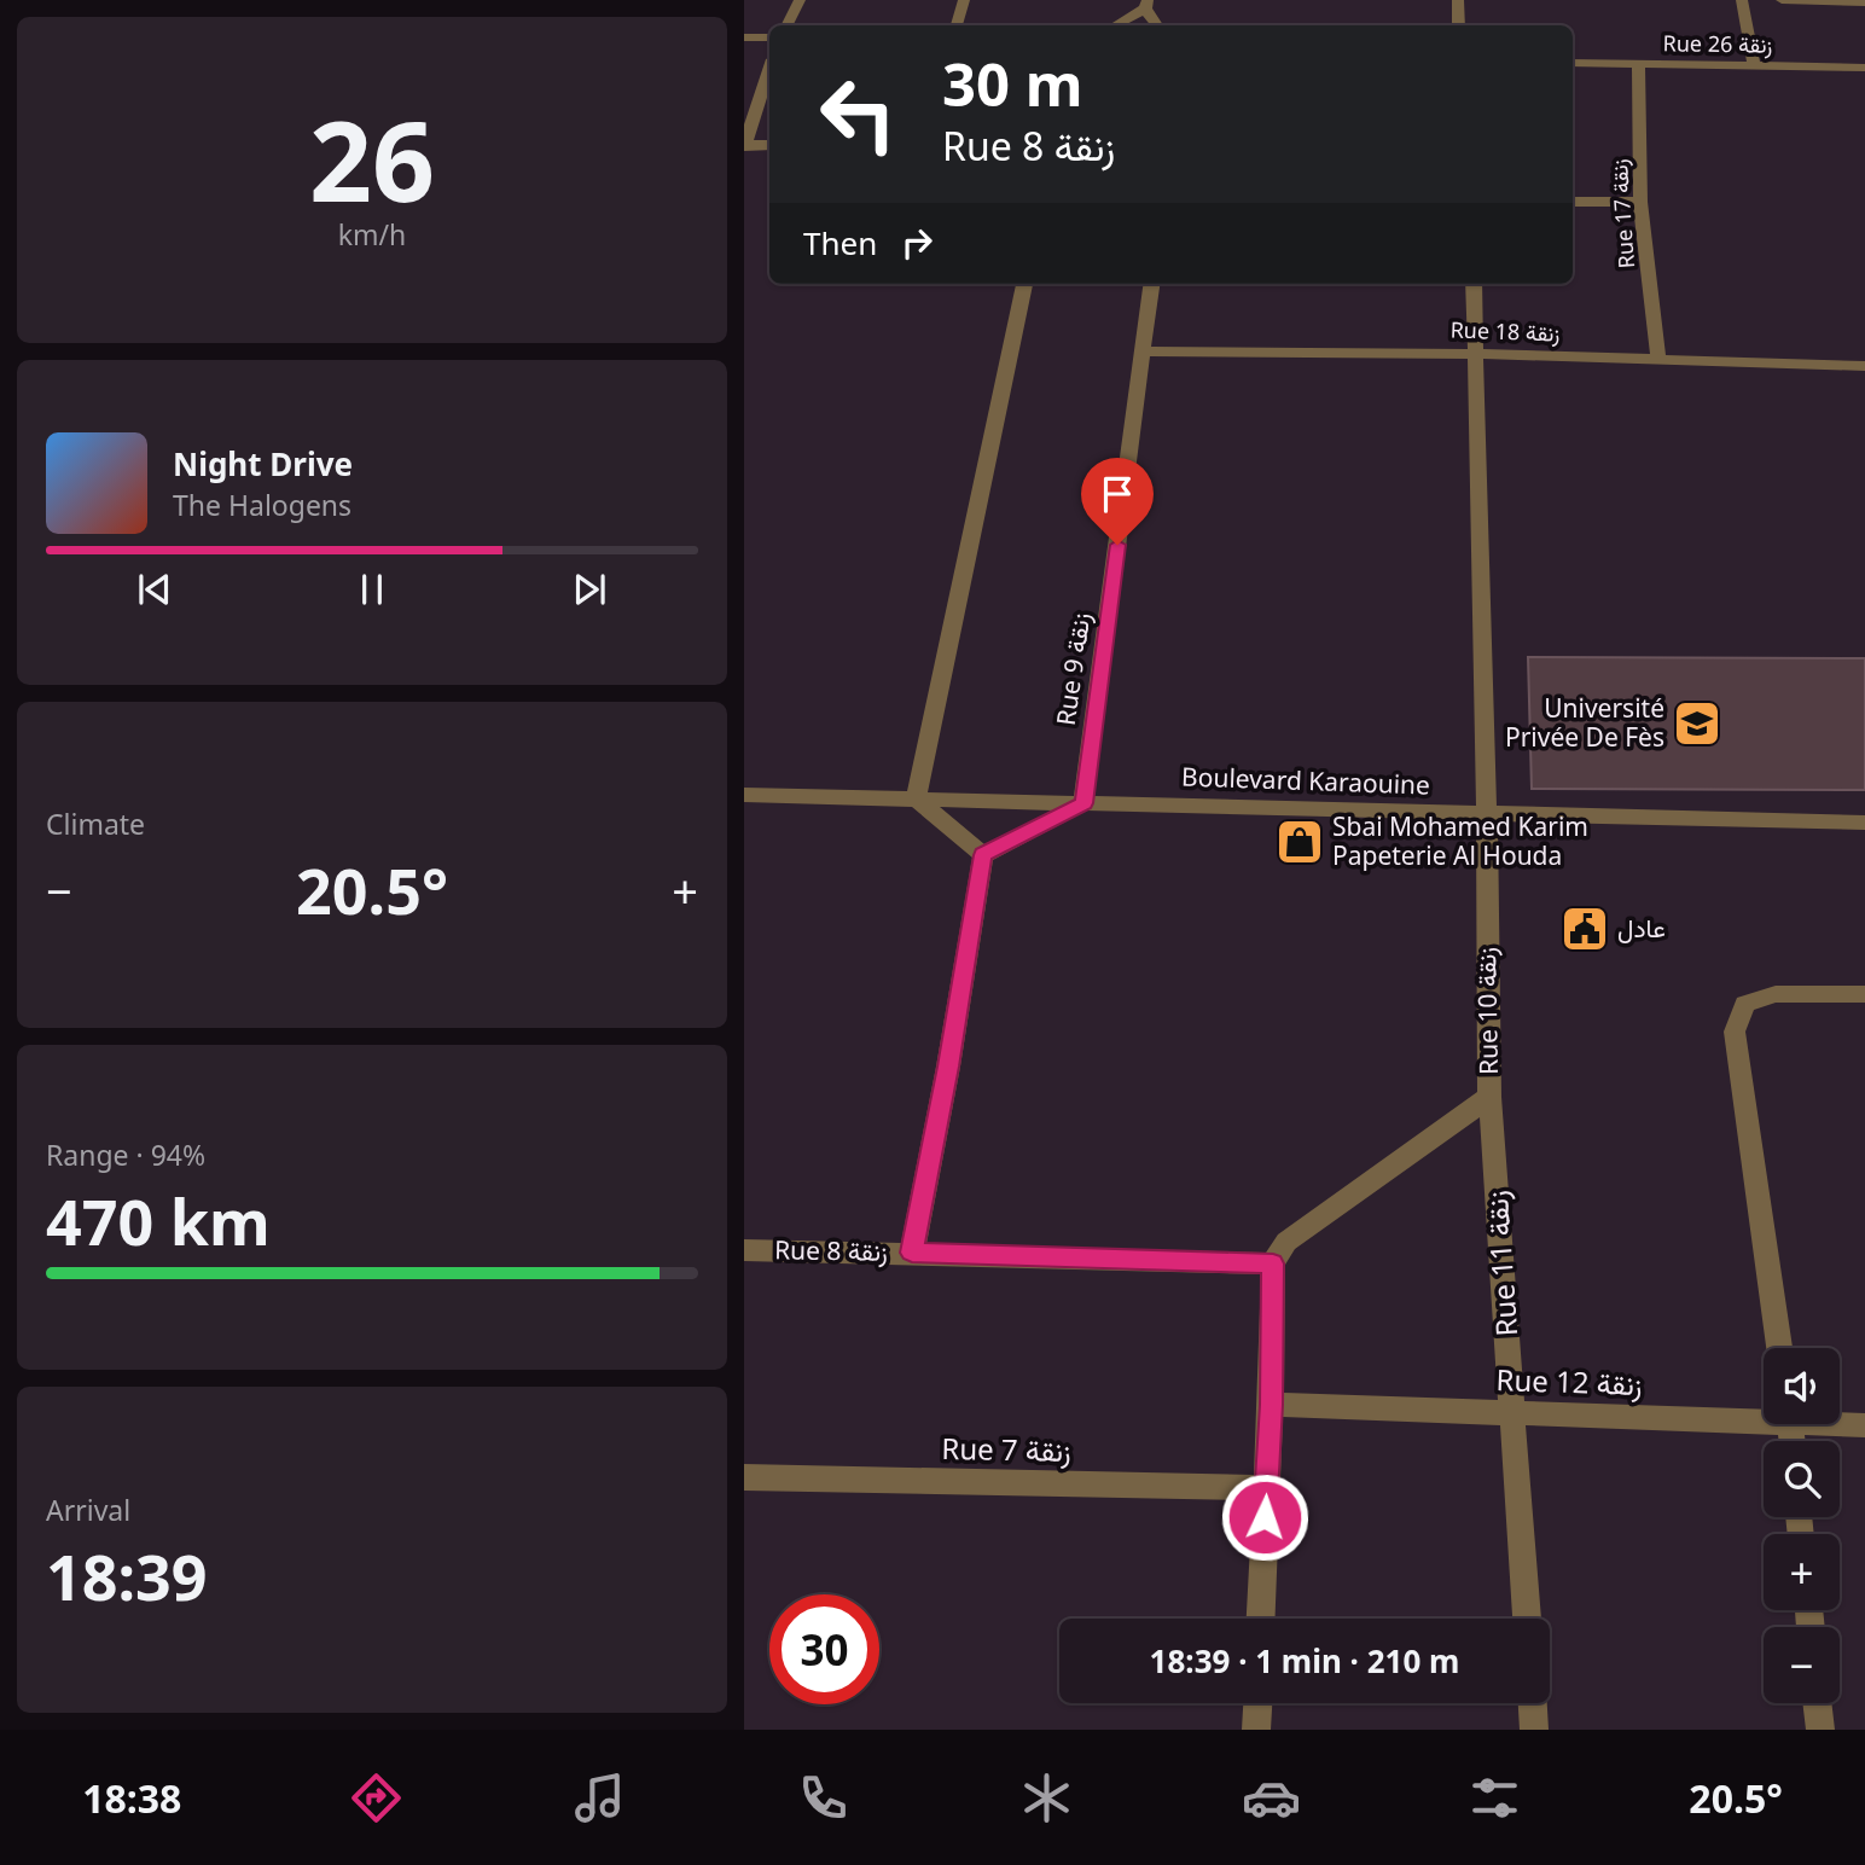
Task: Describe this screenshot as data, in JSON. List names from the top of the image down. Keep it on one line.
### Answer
{"streets":{"street":["Rue 26 زنقة","Rue 17 زنقة","Rue 18 زنقة","Rue 9 زنقة","Boulevard Karaouine","Rue 10 زنقة","Rue 8 زنقة","Rue 11 زنقة","Rue 12 زنقة","Rue 7 زنقة"]},"crossings":[["Rue 26 زنقة","Rue 17 زنقة"],["Rue 17 زنقة","Rue 18 زنقة"],["Rue 18 زنقة","Rue 9 زنقة"],["Rue 18 زنقة","Rue 10 زنقة"],["Rue 9 زنقة","Boulevard Karaouine"],["Boulevard Karaouine","Rue 10 زنقة"],["Rue 10 زنقة","Rue 8 زنقة"],["Rue 10 زنقة","Rue 11 زنقة"],["Rue 11 زنقة","Rue 12 زنقة"]],"places":{"school or university":["Université Privée De Fès"],"shop":["Sbai Mohamed Karim Papeterie Al Houda"],"public building":["عادل"]},"page":{"tile":[["26","km/h"],"Climate",["Range · 94%","470 km"],["Arrival","18:39"]],"turn":["30 m","Rue 8 زنقة"],"then":"Then","song":["Night Drive","The Halogens"],"heat":["−","20.5°","+"],"map_buttons":["+","−"],"limit":"30","trip":"18:39 · 1 min · 210 m","tabs":["18:38","20.5°"]}}
